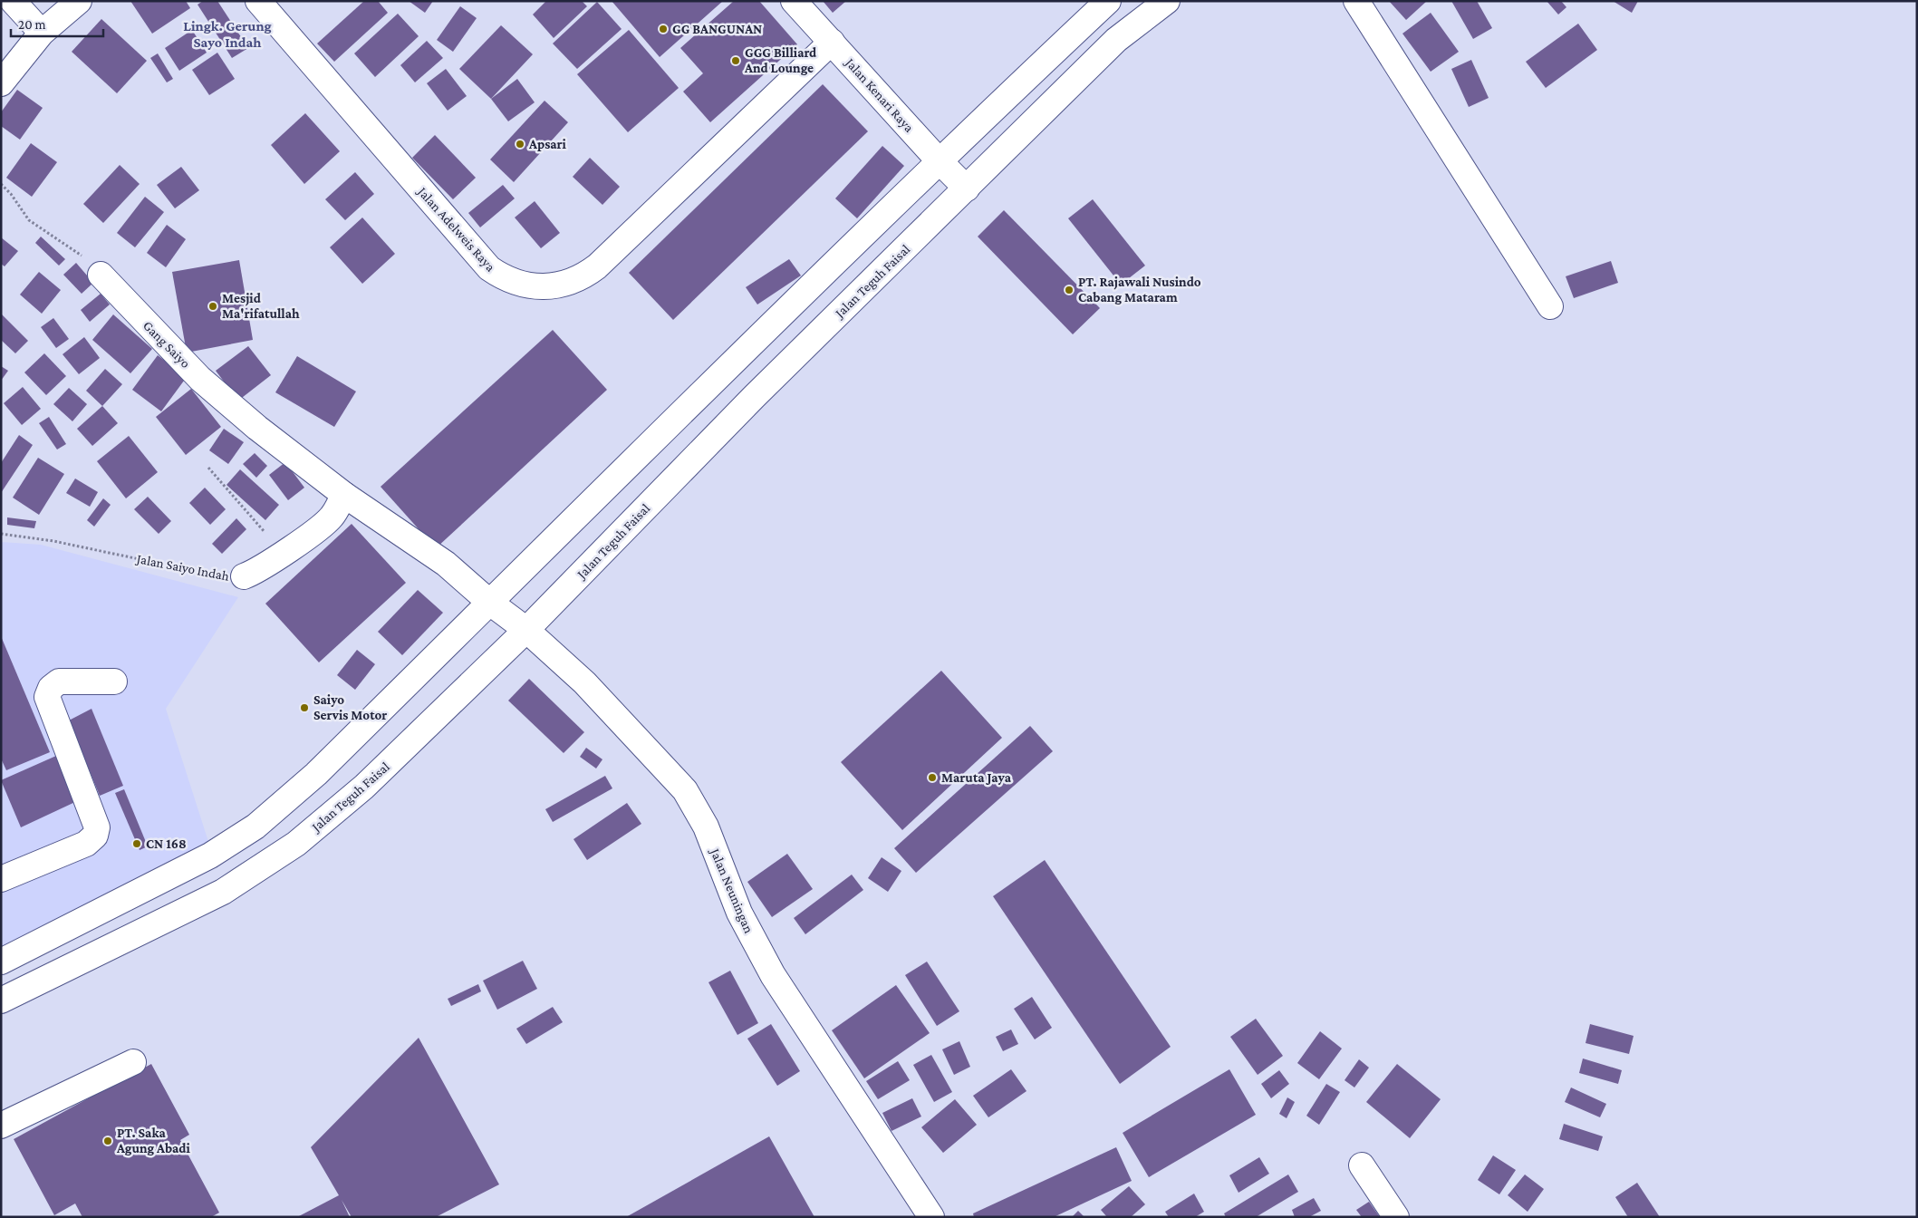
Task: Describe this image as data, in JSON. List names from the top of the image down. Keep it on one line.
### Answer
{"streets":{"main road":["Jalan Kenari Raya","Jalan Adelweis Raya","Jalan Teguh Faisal","Gang Saiyo","Jalan Saiyo Indah","Jalan Neuningan"]},"crossings":[["Jalan Kenari Raya","Jalan Adelweis Raya"],["Jalan Kenari Raya","Jalan Teguh Faisal"],["Jalan Teguh Faisal","Jalan Neuningan"],["Gang Saiyo","Jalan Saiyo Indah"]],"districts":["Lingk. Gerung Sayo Indah"],"places":["GG BANGUNAN","GGG Billiard And Lounge","Apsari","PT. Rajawali Nusindo Cabang Mataram","Mesjid Ma'rifatullah","Saiyo Servis Motor","Maruta Jaya","CN 168","PT. Saka Agung Abadi"],"scale_bar":"20 m"}
